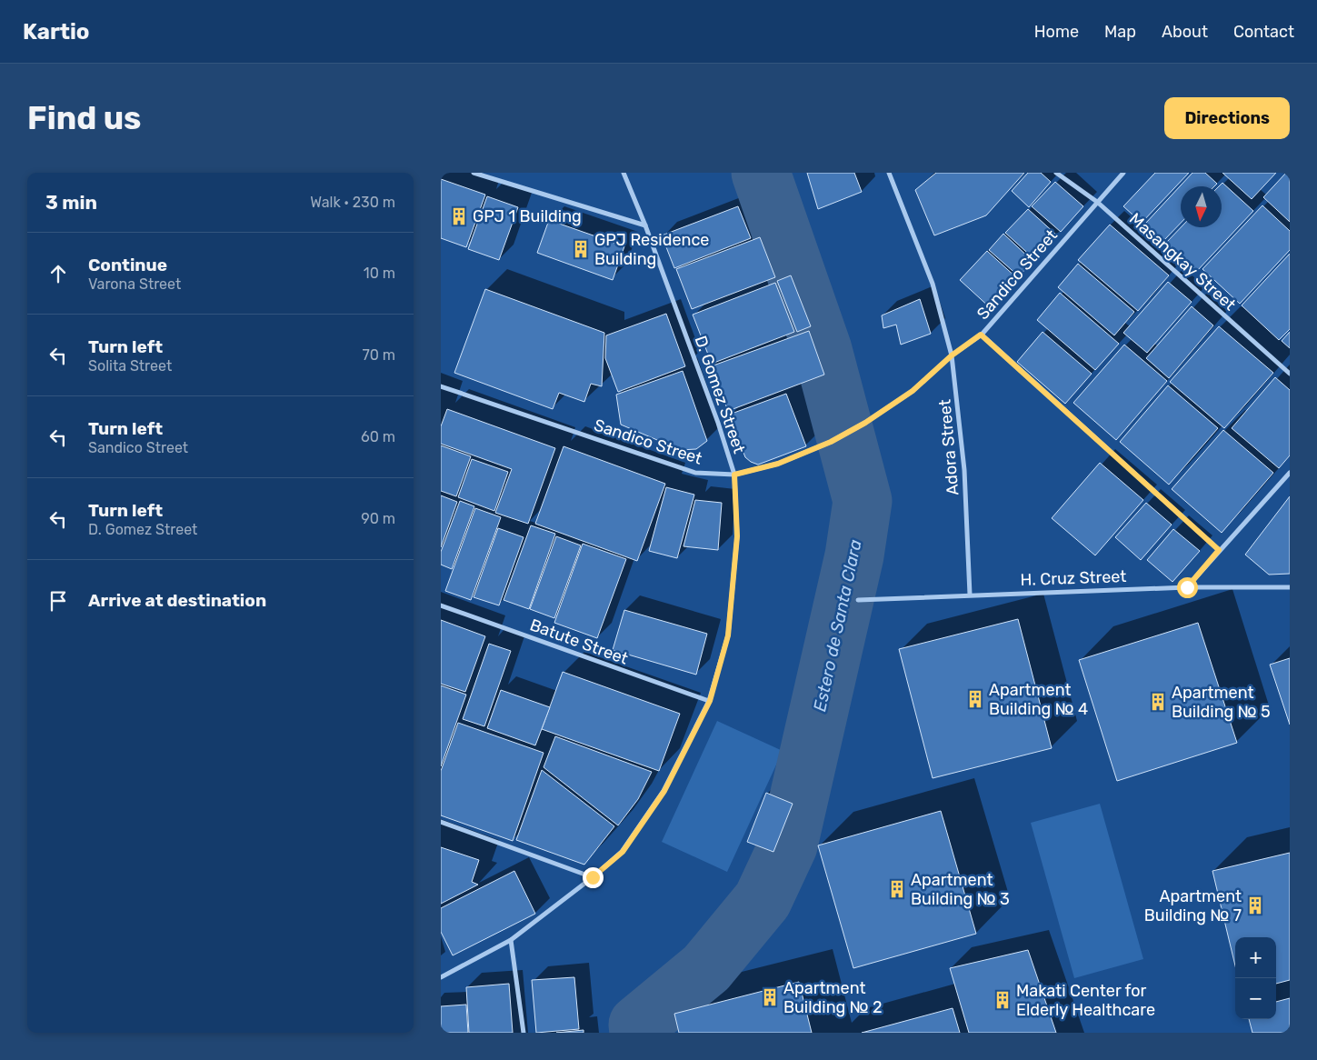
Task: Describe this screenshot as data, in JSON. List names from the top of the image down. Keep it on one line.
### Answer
{"streets":{"street":["Masangkay Street","Sandico Street","D. Gomez Street","Adora Street","H. Cruz Street","Batute Street"]},"crossings":[["Masangkay Street","Sandico Street"],["Sandico Street","D. Gomez Street"],["Sandico Street","Adora Street"],["D. Gomez Street","Batute Street"],["Adora Street","H. Cruz Street"]],"water":["Estero de Santa Clara"],"places":{"building":["GPJ 1 Building","GPJ Residence Building","Apartment Building № 4","Apartment Building № 5","Apartment Building № 3","Apartment Building № 7","Apartment Building № 2","Makati Center for Elderly Healthcare"]},"north":"bottom","page":{"header":"Kartio","nav":["Home","Map","About","Contact"],"buttons":"Directions","title":"Find us","heading":["3 min","Walk · 230 m"],"list":[["Continue","Varona Street","10 m"],["Turn left","Solita Street","70 m"],["Turn left","Sandico Street","60 m"],["Turn left","D. Gomez Street","90 m"],"Arrive at destination"],"map_buttons":["+","−"]}}
